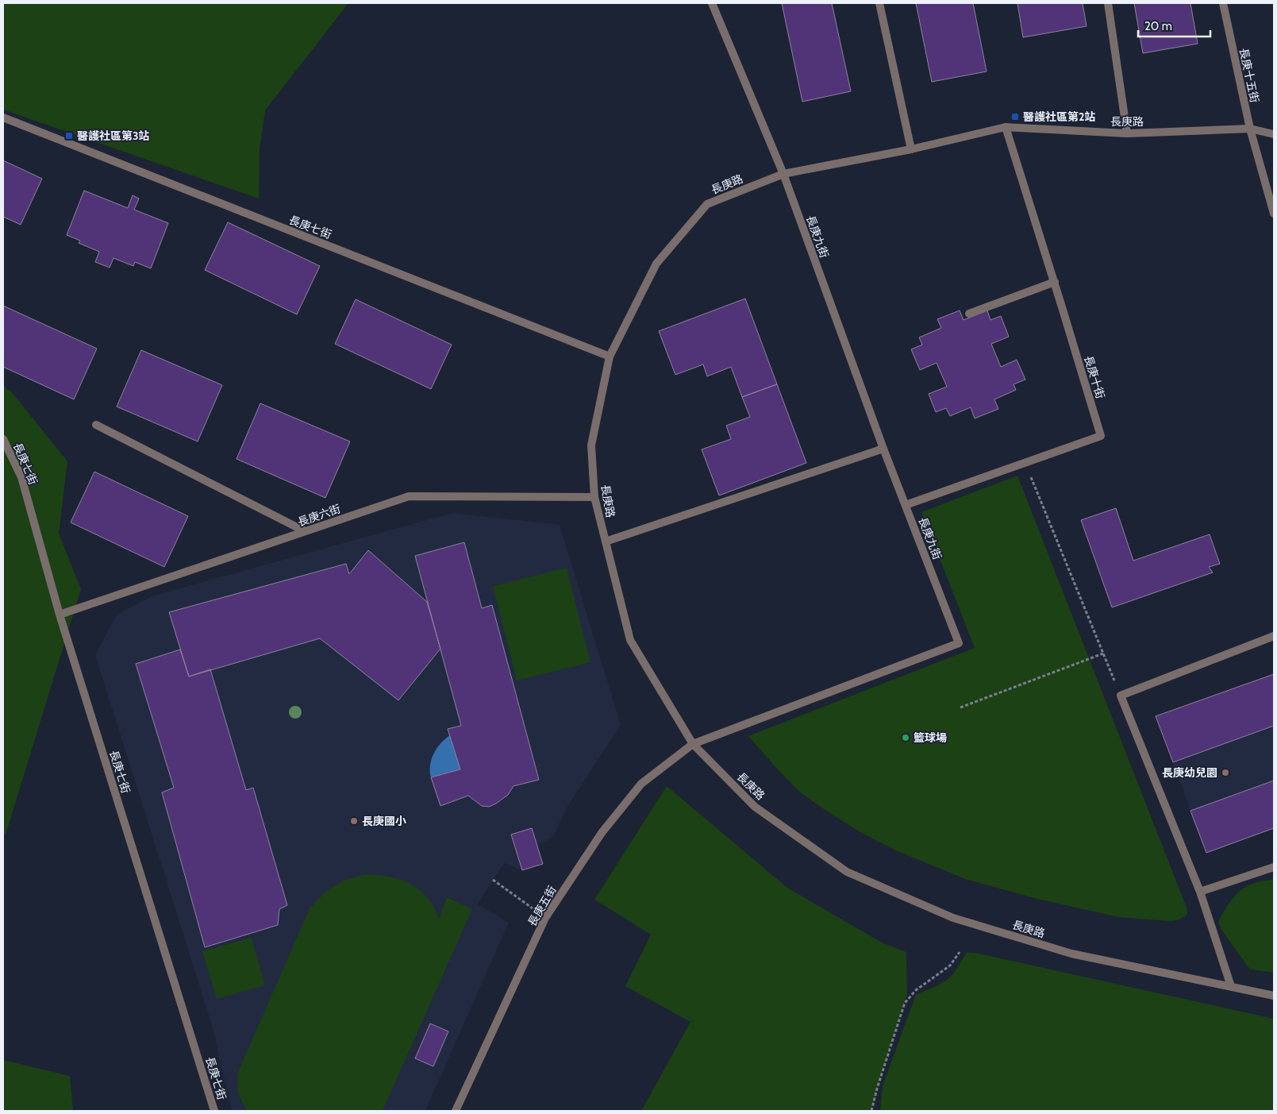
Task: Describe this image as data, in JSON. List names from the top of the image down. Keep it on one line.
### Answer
{"streets":{"street":["長庚十五街","長庚路","長庚七街","長庚九街","長庚十街","長庚六街","長庚五街"]},"crossings":[["長庚十五街","長庚路"],["長庚路","長庚七街"],["長庚路","長庚九街"],["長庚路","長庚十街"],["長庚路","長庚六街"],["長庚路","長庚五街"],["長庚七街","長庚六街"],["長庚九街","長庚十街"],["長庚九街","長庚五街"]],"places":{"transit":["醫護社區第2站","醫護社區第3站"],"other":["籃球場","長庚幼兒園","長庚國小"]},"scale_bar":"20 m"}
